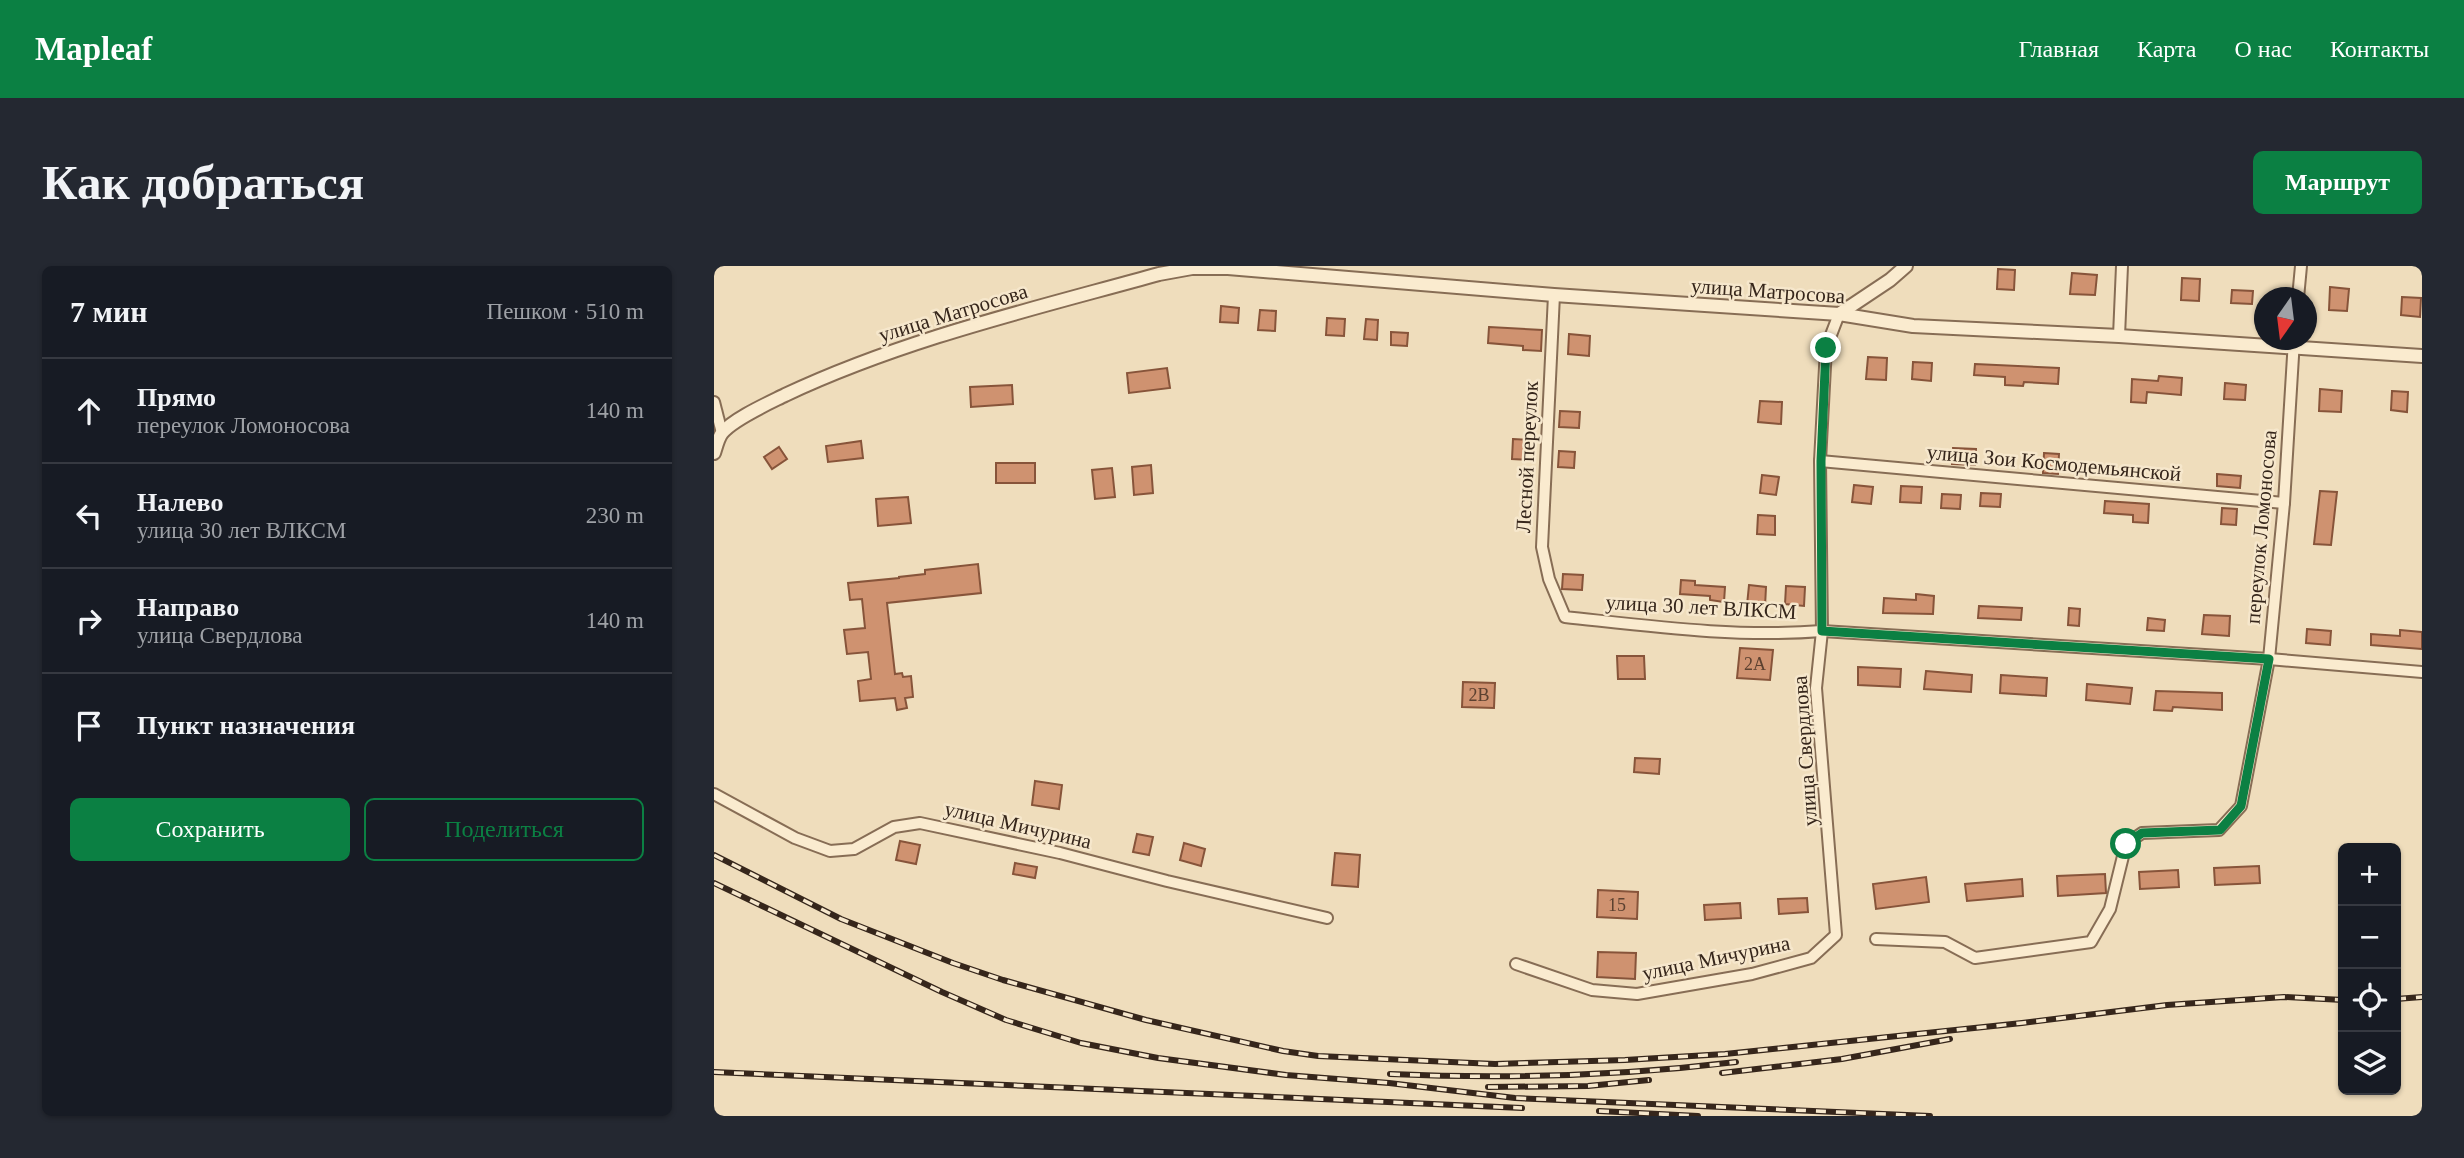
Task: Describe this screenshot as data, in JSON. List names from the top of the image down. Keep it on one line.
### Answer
{"streets":{"street":["улица Матросова","Лесной переулок","улица Зои Космодемьянской","переулок Ломоносова","улица 30 лет ВЛКСМ","улица Свердлова","улица Мичурина"]},"crossings":[["улица Матросова","Лесной переулок"],["улица Матросова","улица Свердлова"],["Лесной переулок","улица 30 лет ВЛКСМ"],["улица Зои Космодемьянской","переулок Ломоносова"],["улица Зои Космодемьянской","улица Свердлова"],["переулок Ломоносова","улица 30 лет ВЛКСМ"],["улица 30 лет ВЛКСМ","улица Свердлова"],["улица Свердлова","улица Мичурина"]],"house_numbers":["2А","2В","15"],"north":"bottom","page":{"header":"Mapleaf","nav":["Главная","Карта","О нас","Контакты"],"buttons":["Маршрут",["Сохранить","Поделиться"]],"title":"Как добраться","heading":["7 мин","Пешком · 510 m"],"list":[["Прямо","переулок Ломоносова","140 m"],["Налево","улица 30 лет ВЛКСМ","230 m"],["Направо","улица Свердлова","140 m"],"Пункт назначения"],"map_buttons":["+","−"]}}
